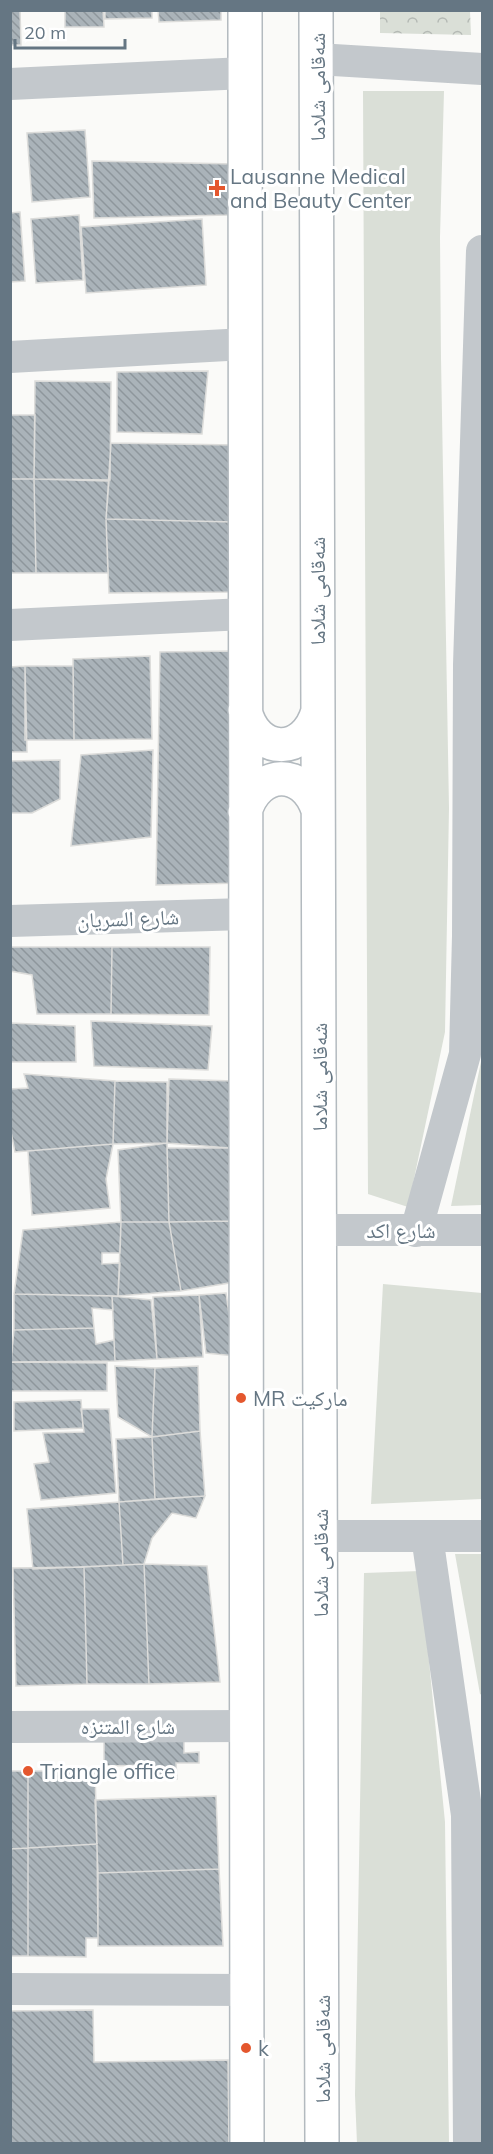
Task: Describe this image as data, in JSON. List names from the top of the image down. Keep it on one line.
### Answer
{"streets":{"main road":["شەقامی شلاما"],"street":["شارع السريان","شارع اكد","شارع المتنزه"]},"crossings":[["شەقامی شلاما","شارع اكد"]],"places":{"health":["Lausanne Medical and Beauty Center"],"other":["MR ماركيت","Triangle office","k"]},"scale_bar":"20 m"}
